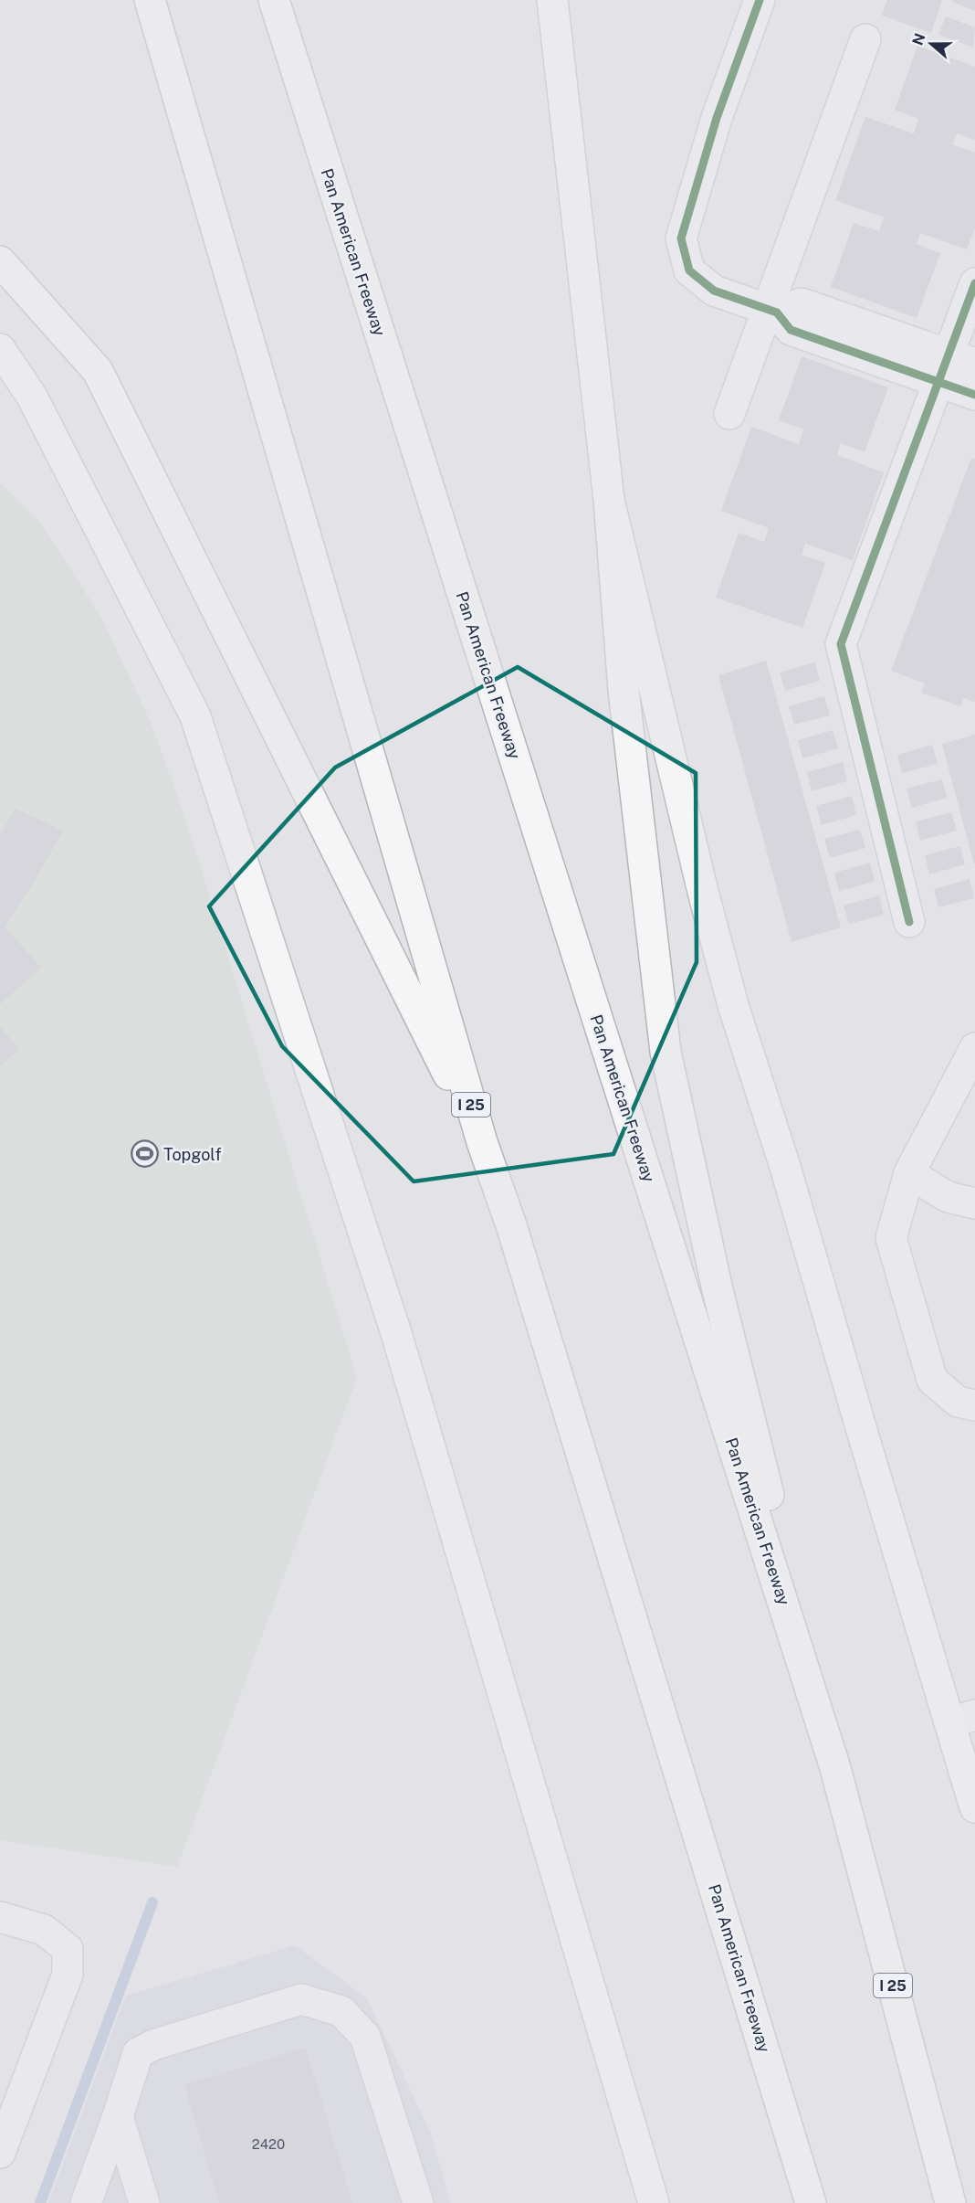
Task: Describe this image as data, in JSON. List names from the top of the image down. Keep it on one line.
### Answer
{"streets":{"main road":["Pan American Freeway","I 25"]},"places":{"sports":["Topgolf"]},"house_numbers":["2420"],"north":"left"}
